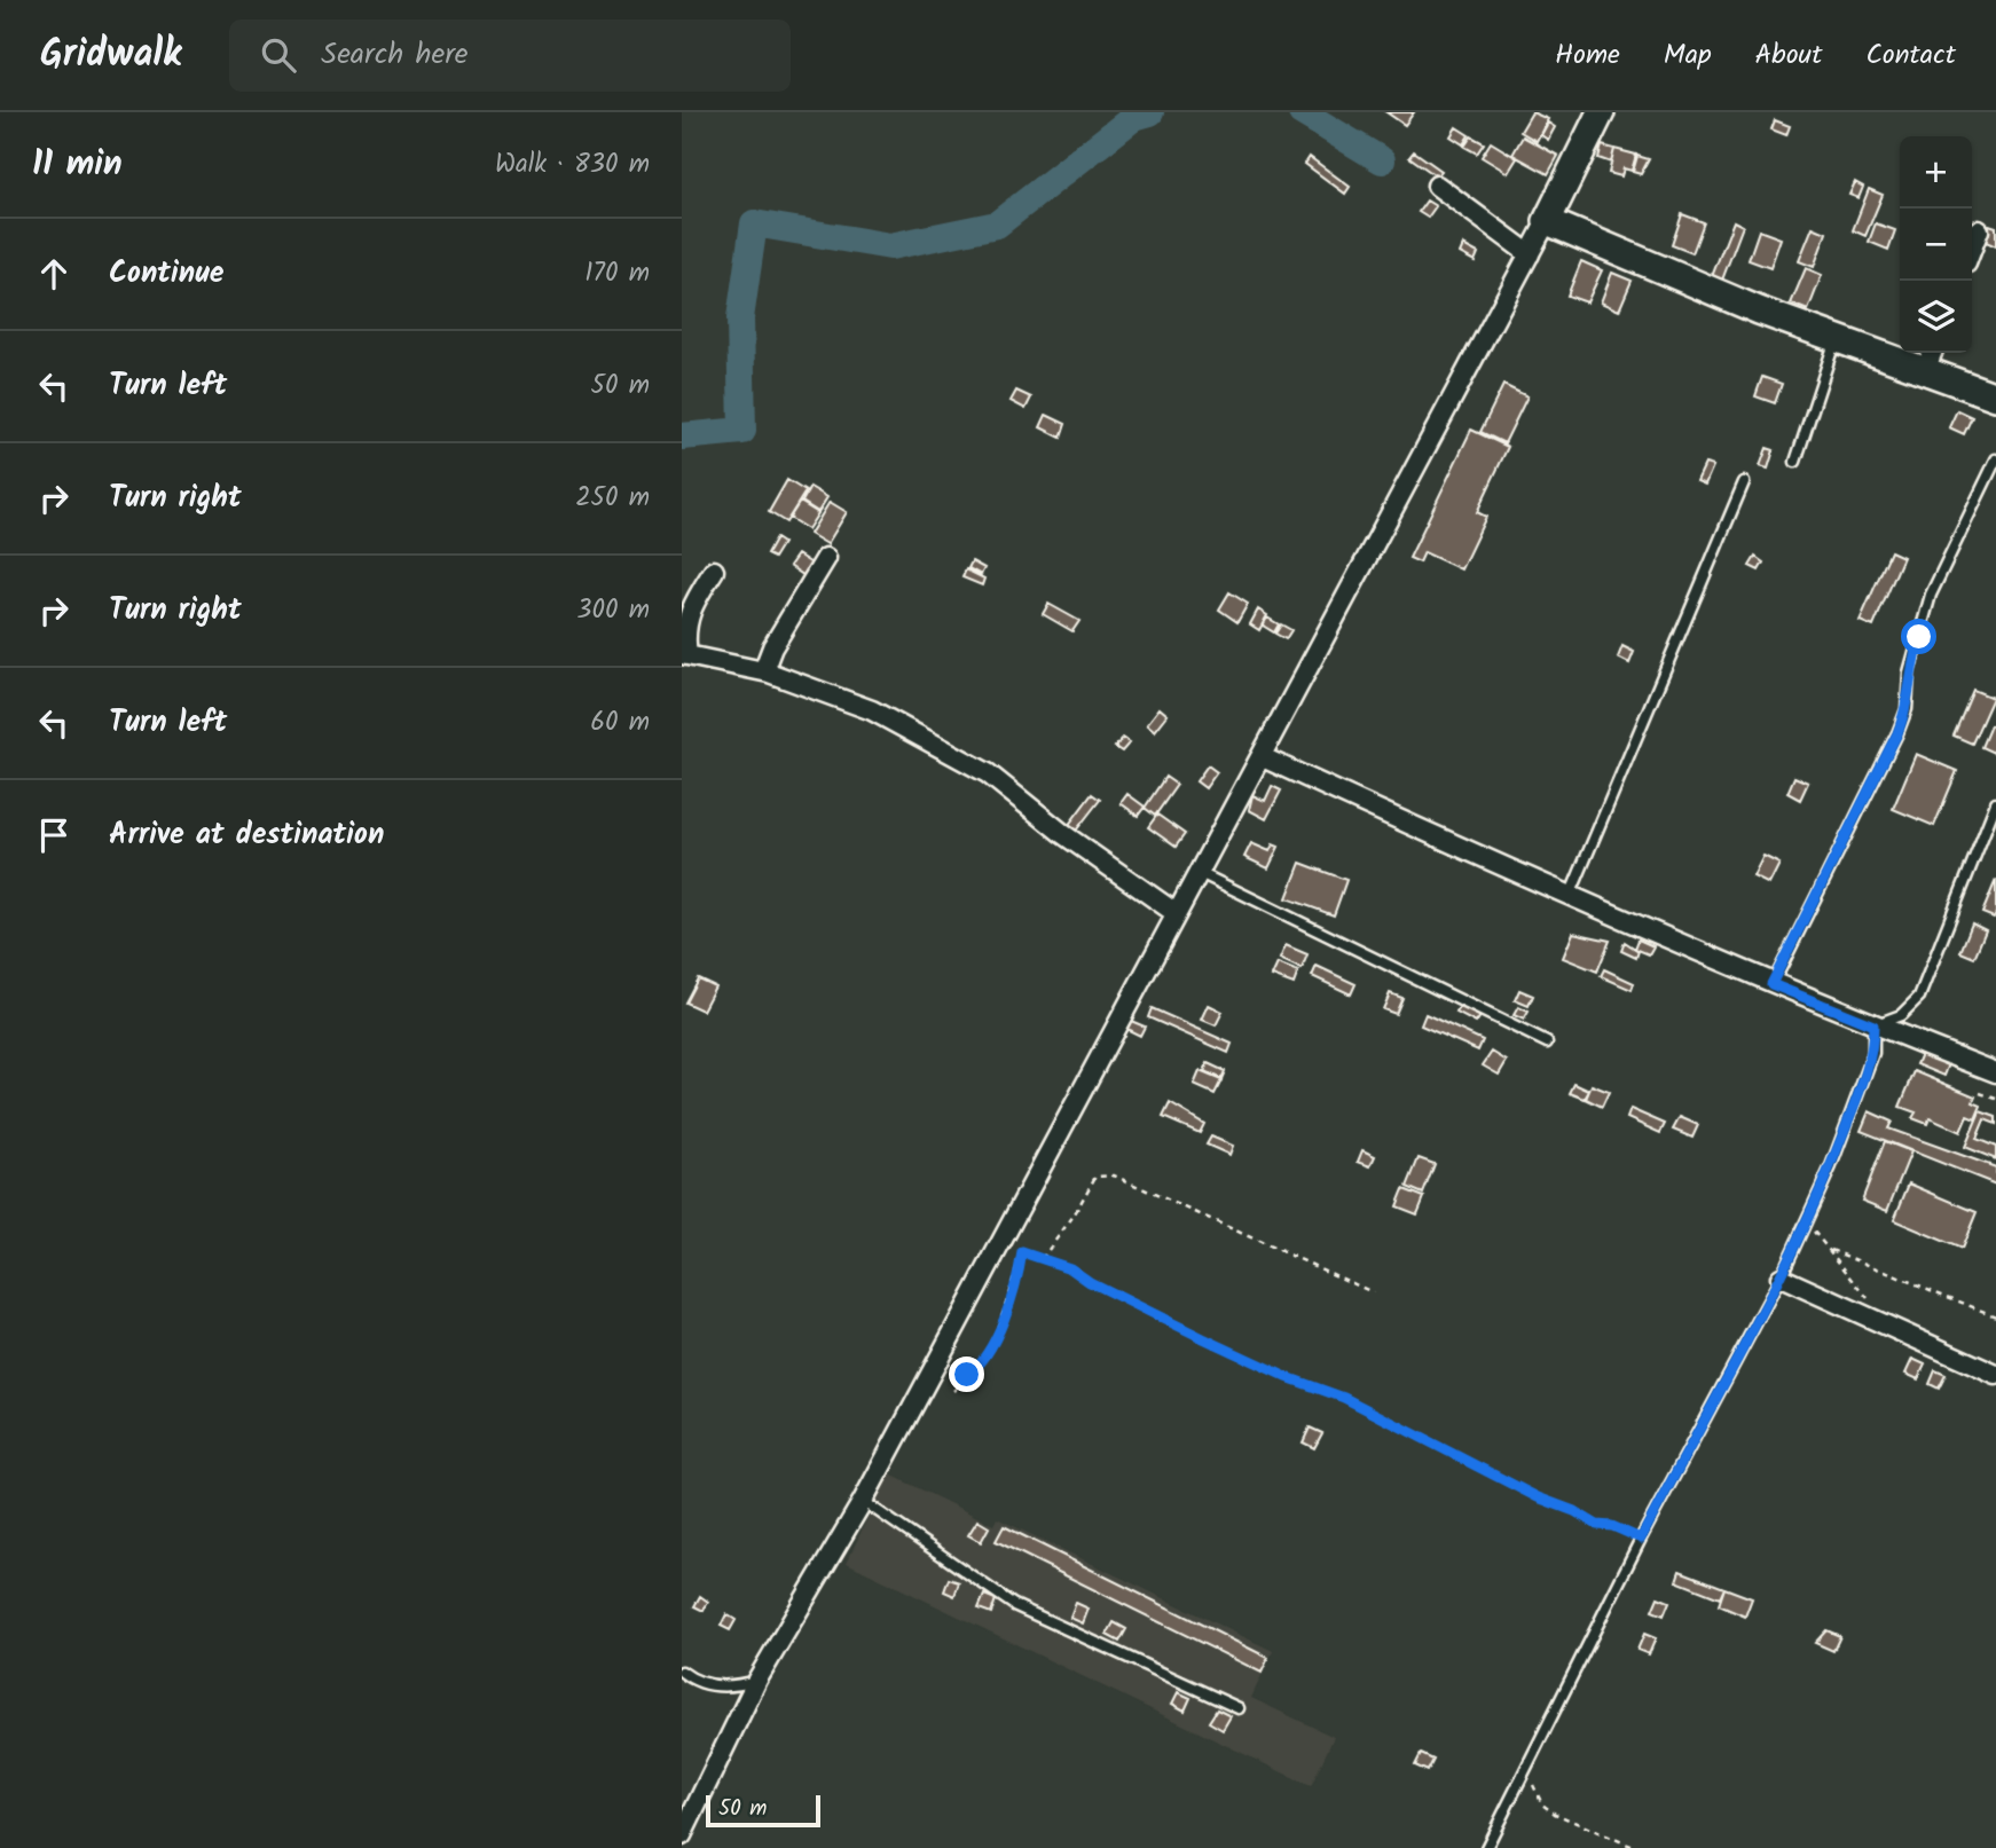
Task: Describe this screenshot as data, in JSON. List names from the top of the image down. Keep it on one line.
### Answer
{"scale_bar":"50 m","page":{"header":"Gridwalk","search":"Search here","nav":["Home","Map","About","Contact"],"heading":["11 min","Walk · 830 m"],"map_buttons":["+","−"],"list":[["Continue","170 m"],["Turn left","50 m"],["Turn right","250 m"],["Turn right","300 m"],["Turn left","60 m"],"Arrive at destination"],"scale":"50 m"}}
